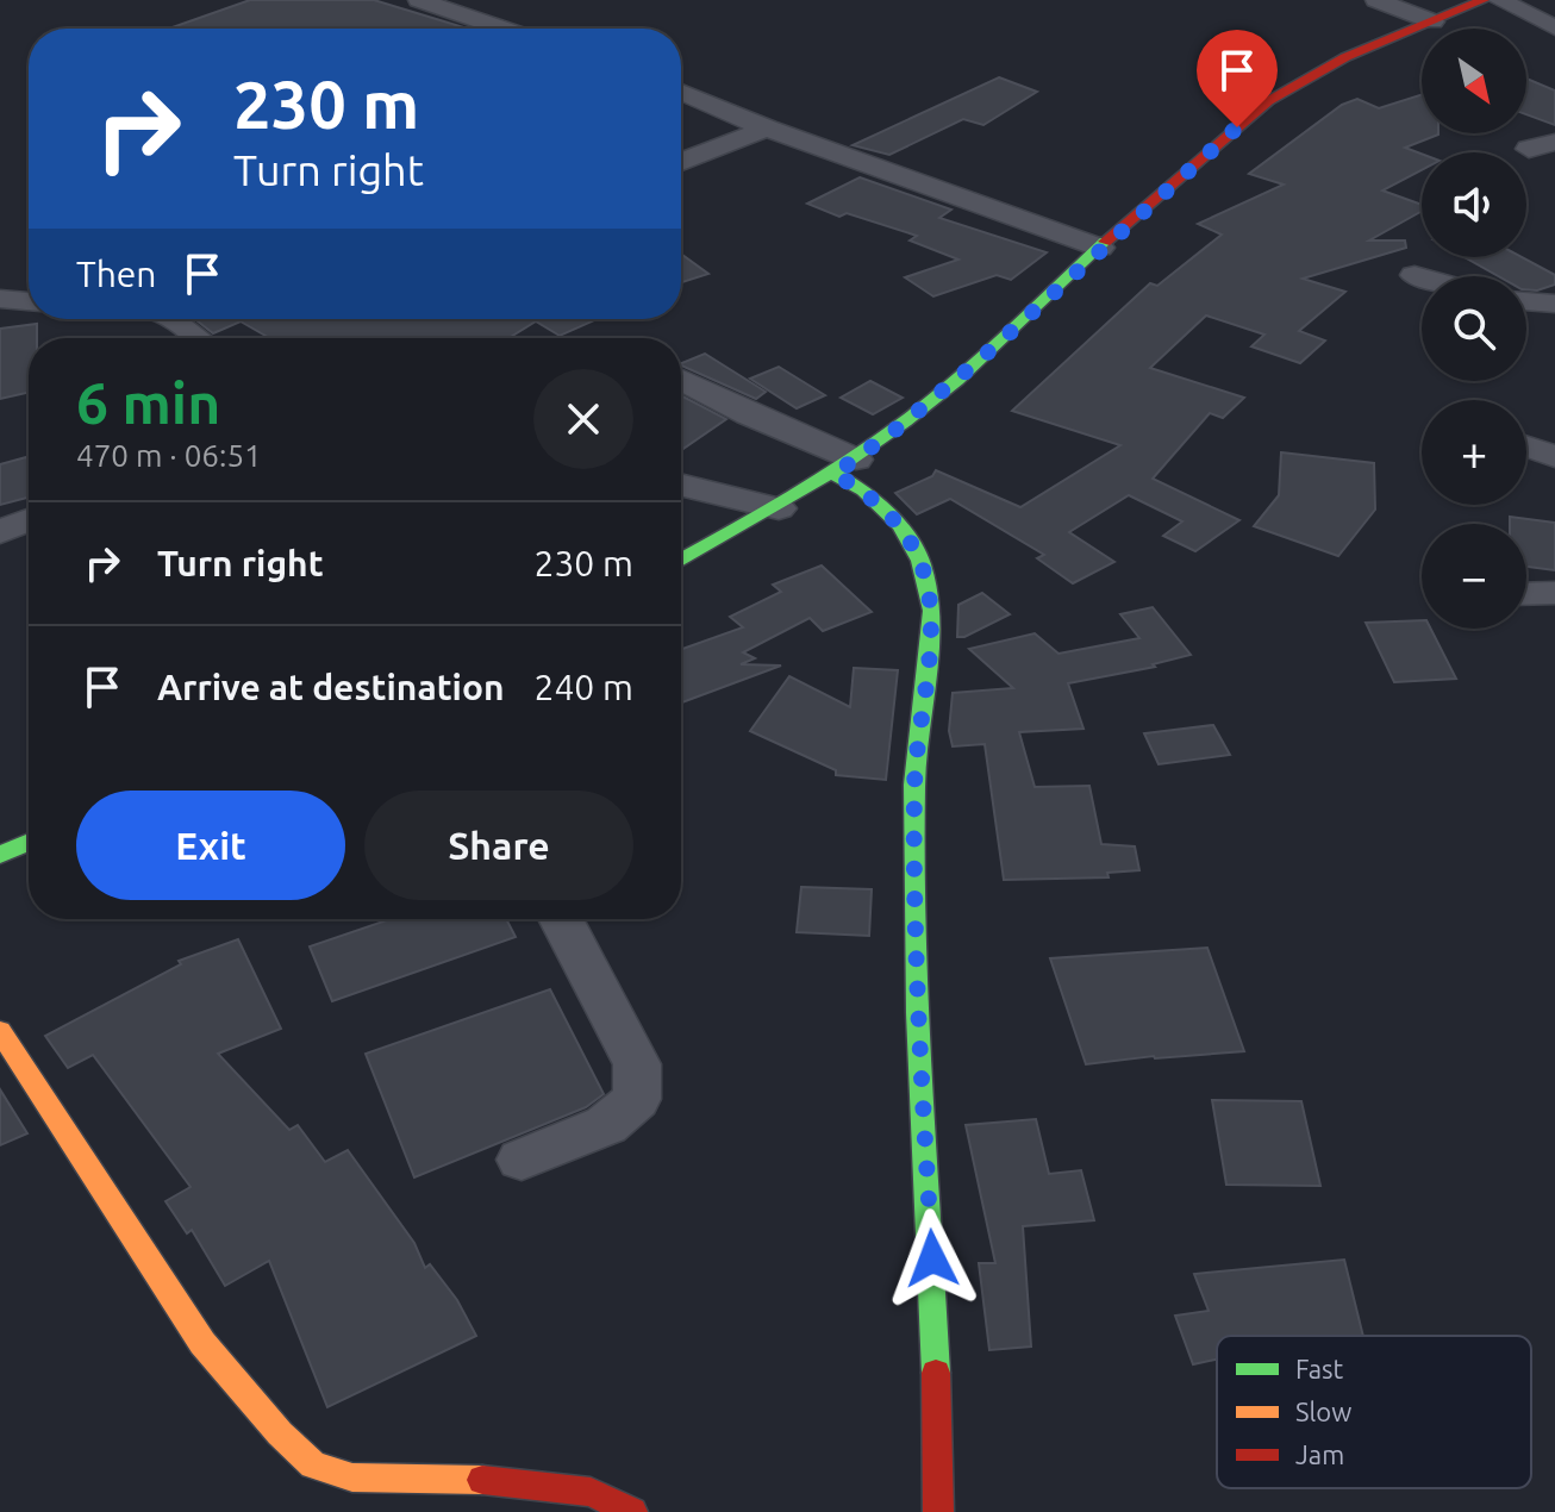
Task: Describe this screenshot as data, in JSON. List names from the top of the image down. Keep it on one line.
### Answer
{"legend":["Fast","Slow","Jam"],"north":"bottom right","page":{"map_buttons":["+","−"],"turn":["230 m","Turn right"],"then":"Then","heading":["6 min","470 m · 06:51"],"list":[{"name":"Turn right","value":"230 m"},{"name":"Arrive at destination","value":"240 m"}],"buttons":["Exit","Share"]}}
